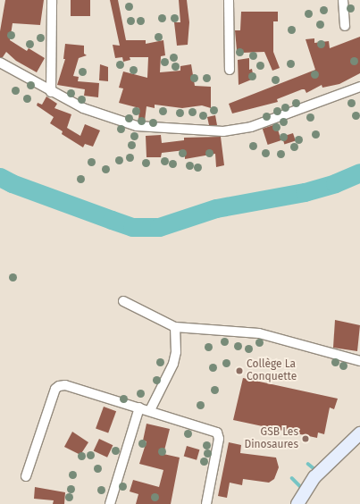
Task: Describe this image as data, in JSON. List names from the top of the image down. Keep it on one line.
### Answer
{"places":["Collège La Conquette","GSB Les Dinosaures"]}
